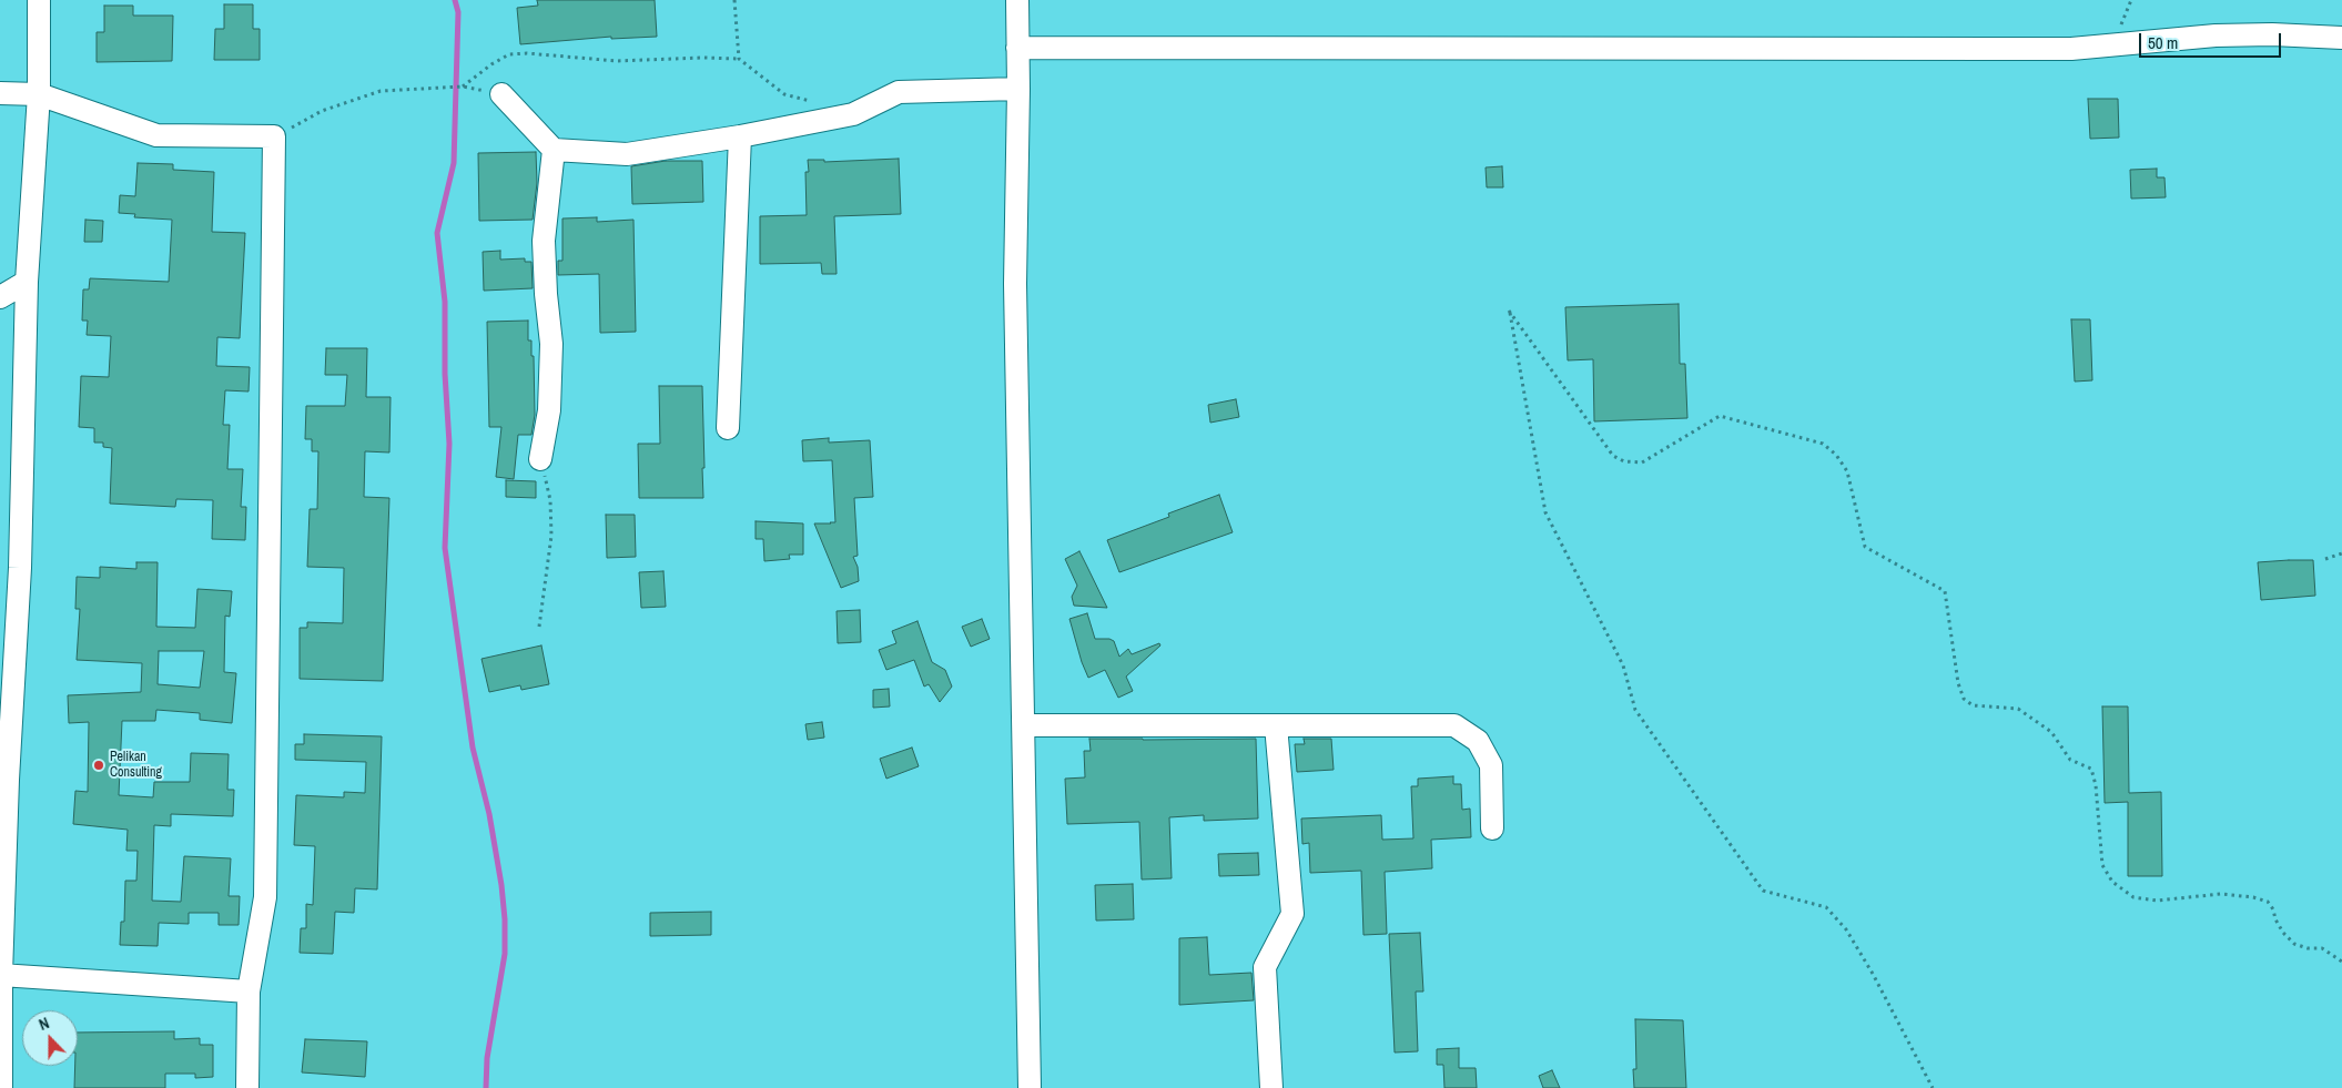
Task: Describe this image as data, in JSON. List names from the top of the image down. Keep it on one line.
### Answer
{"places":["Pelikan Consulting"],"scale_bar":"50 m","north":"top"}
